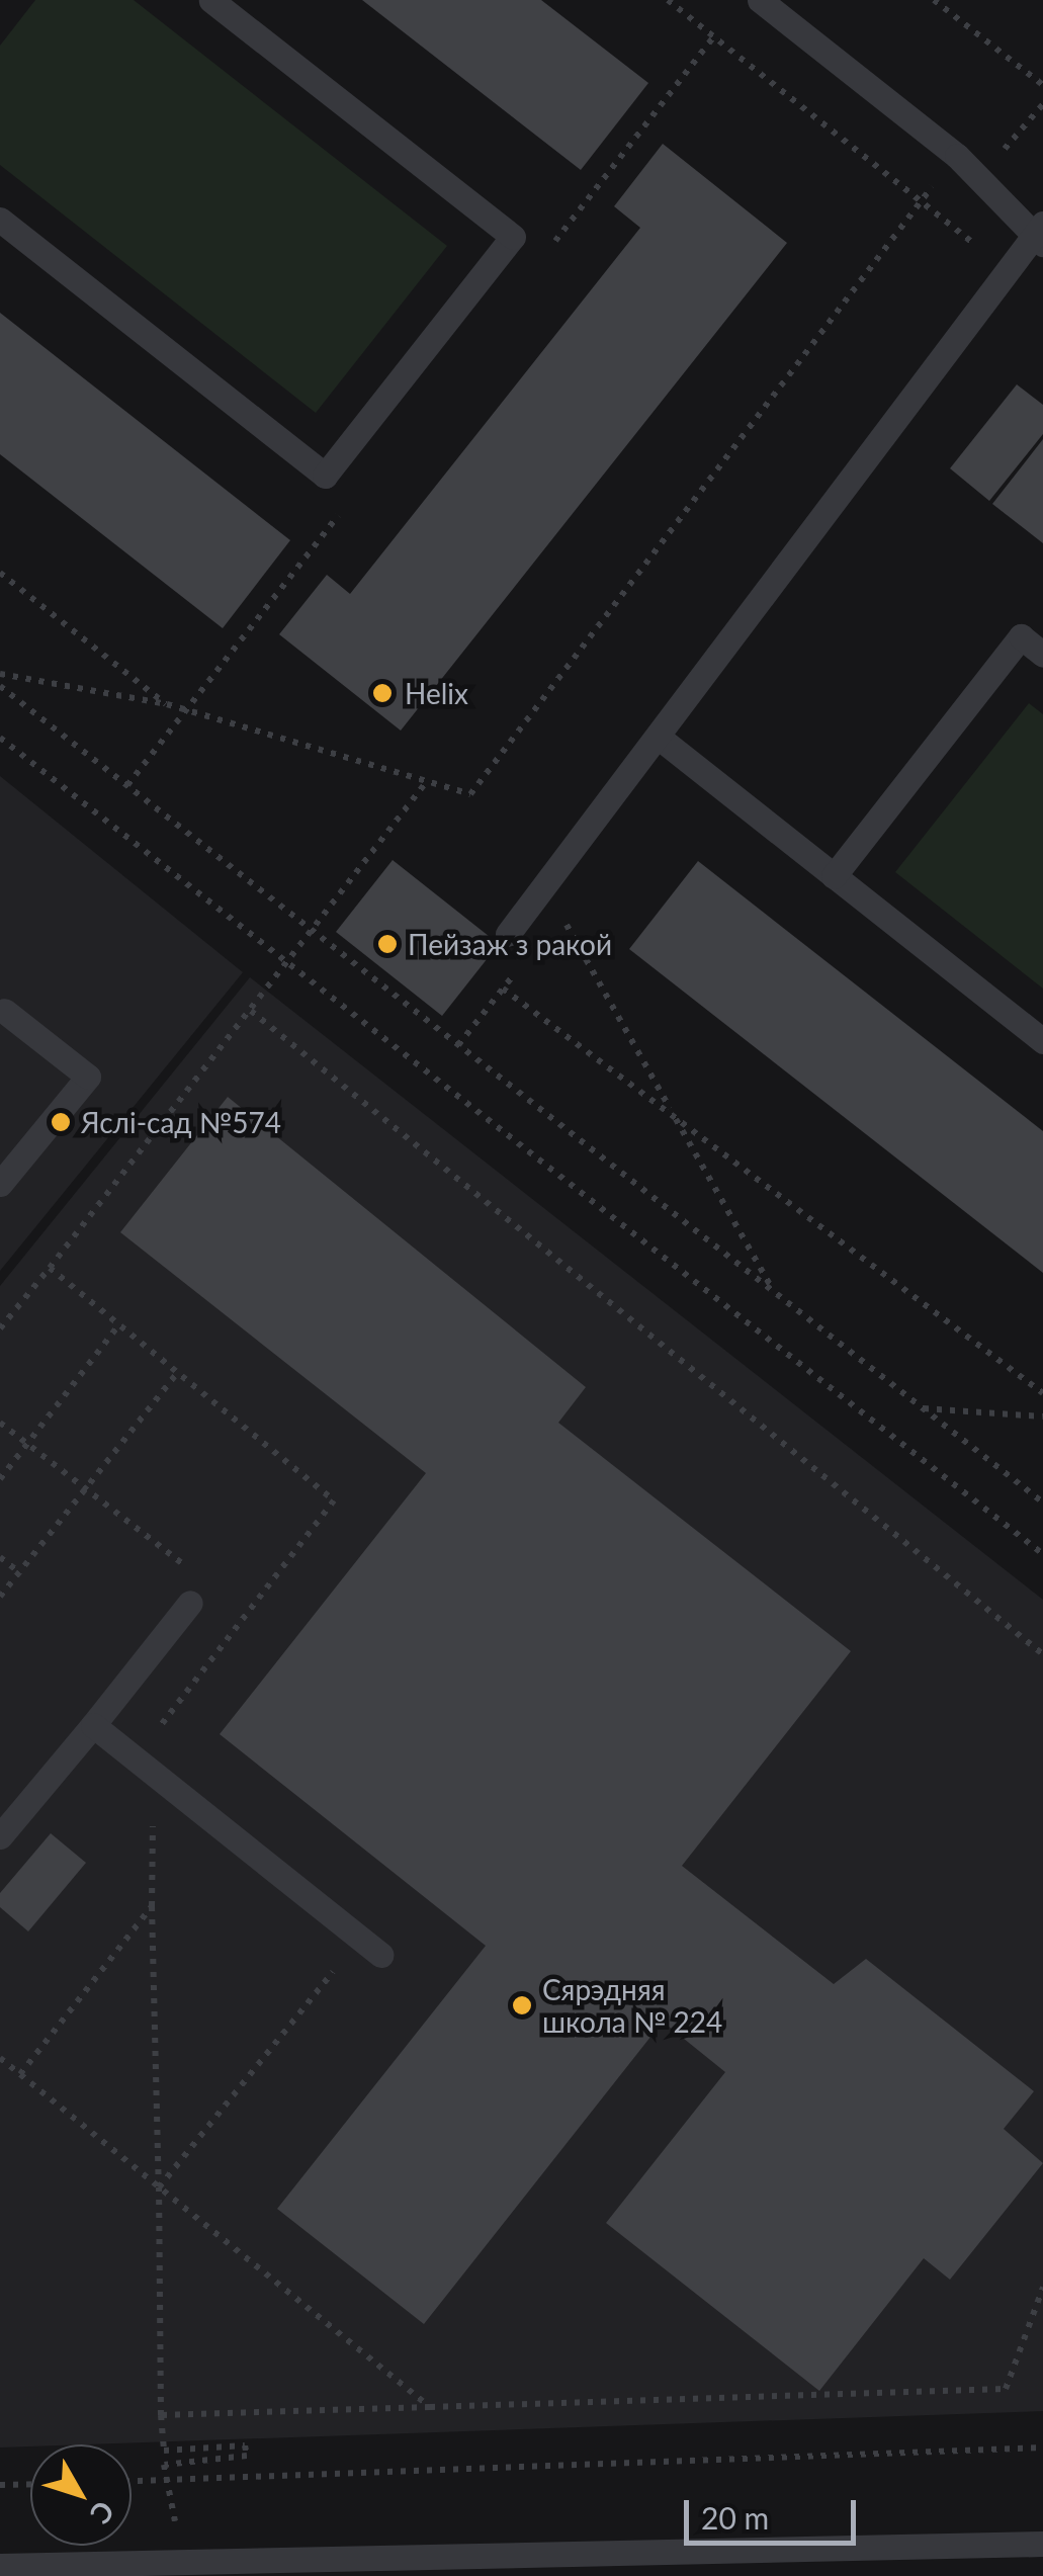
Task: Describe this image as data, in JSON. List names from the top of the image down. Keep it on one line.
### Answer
{"places":["Helix","Пейзаж з ракой","Яслі-сад №574","Сярэдняя школа № 224"],"scale_bar":"20 m","north":"bottom right"}
